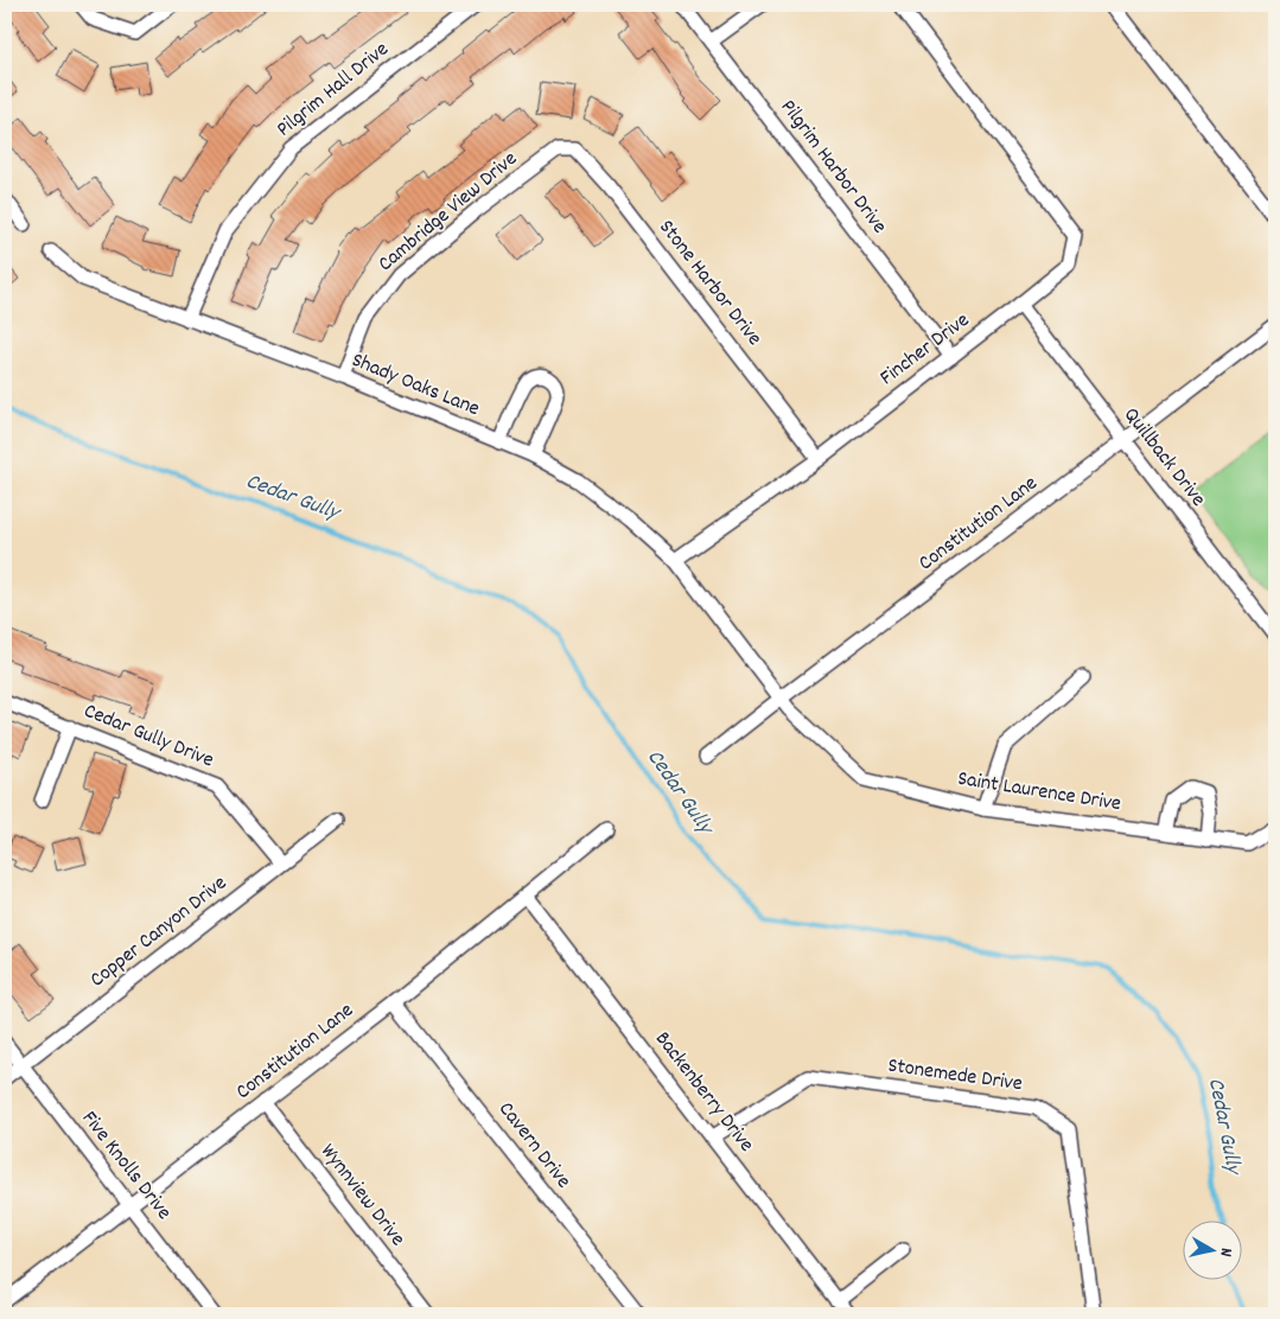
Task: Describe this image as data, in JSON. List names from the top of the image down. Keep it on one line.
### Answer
{"streets":{"street":["Pilgrim Hall Drive","Pilgrim Harbor Drive","Cambridge View Drive","Stone Harbor Drive","Fincher Drive","Shady Oaks Lane","Quillback Drive","Constitution Lane","Cedar Gully Drive","Saint Laurence Drive","Copper Canyon Drive","Stonemede Drive","Backenberry Drive","Cavern Drive","Five Knolls Drive","Wynnview Drive"]},"crossings":[["Pilgrim Hall Drive","Shady Oaks Lane"],["Pilgrim Harbor Drive","Fincher Drive"],["Cambridge View Drive","Stone Harbor Drive"],["Cambridge View Drive","Shady Oaks Lane"],["Stone Harbor Drive","Fincher Drive"],["Fincher Drive","Shady Oaks Lane"],["Fincher Drive","Quillback Drive"],["Shady Oaks Lane","Saint Laurence Drive"],["Quillback Drive","Constitution Lane"],["Constitution Lane","Saint Laurence Drive"],["Constitution Lane","Backenberry Drive"],["Constitution Lane","Cavern Drive"],["Constitution Lane","Five Knolls Drive"],["Constitution Lane","Wynnview Drive"],["Cedar Gully Drive","Copper Canyon Drive"],["Copper Canyon Drive","Five Knolls Drive"],["Stonemede Drive","Backenberry Drive"]],"water":["Cedar Gully"],"north":"right"}
